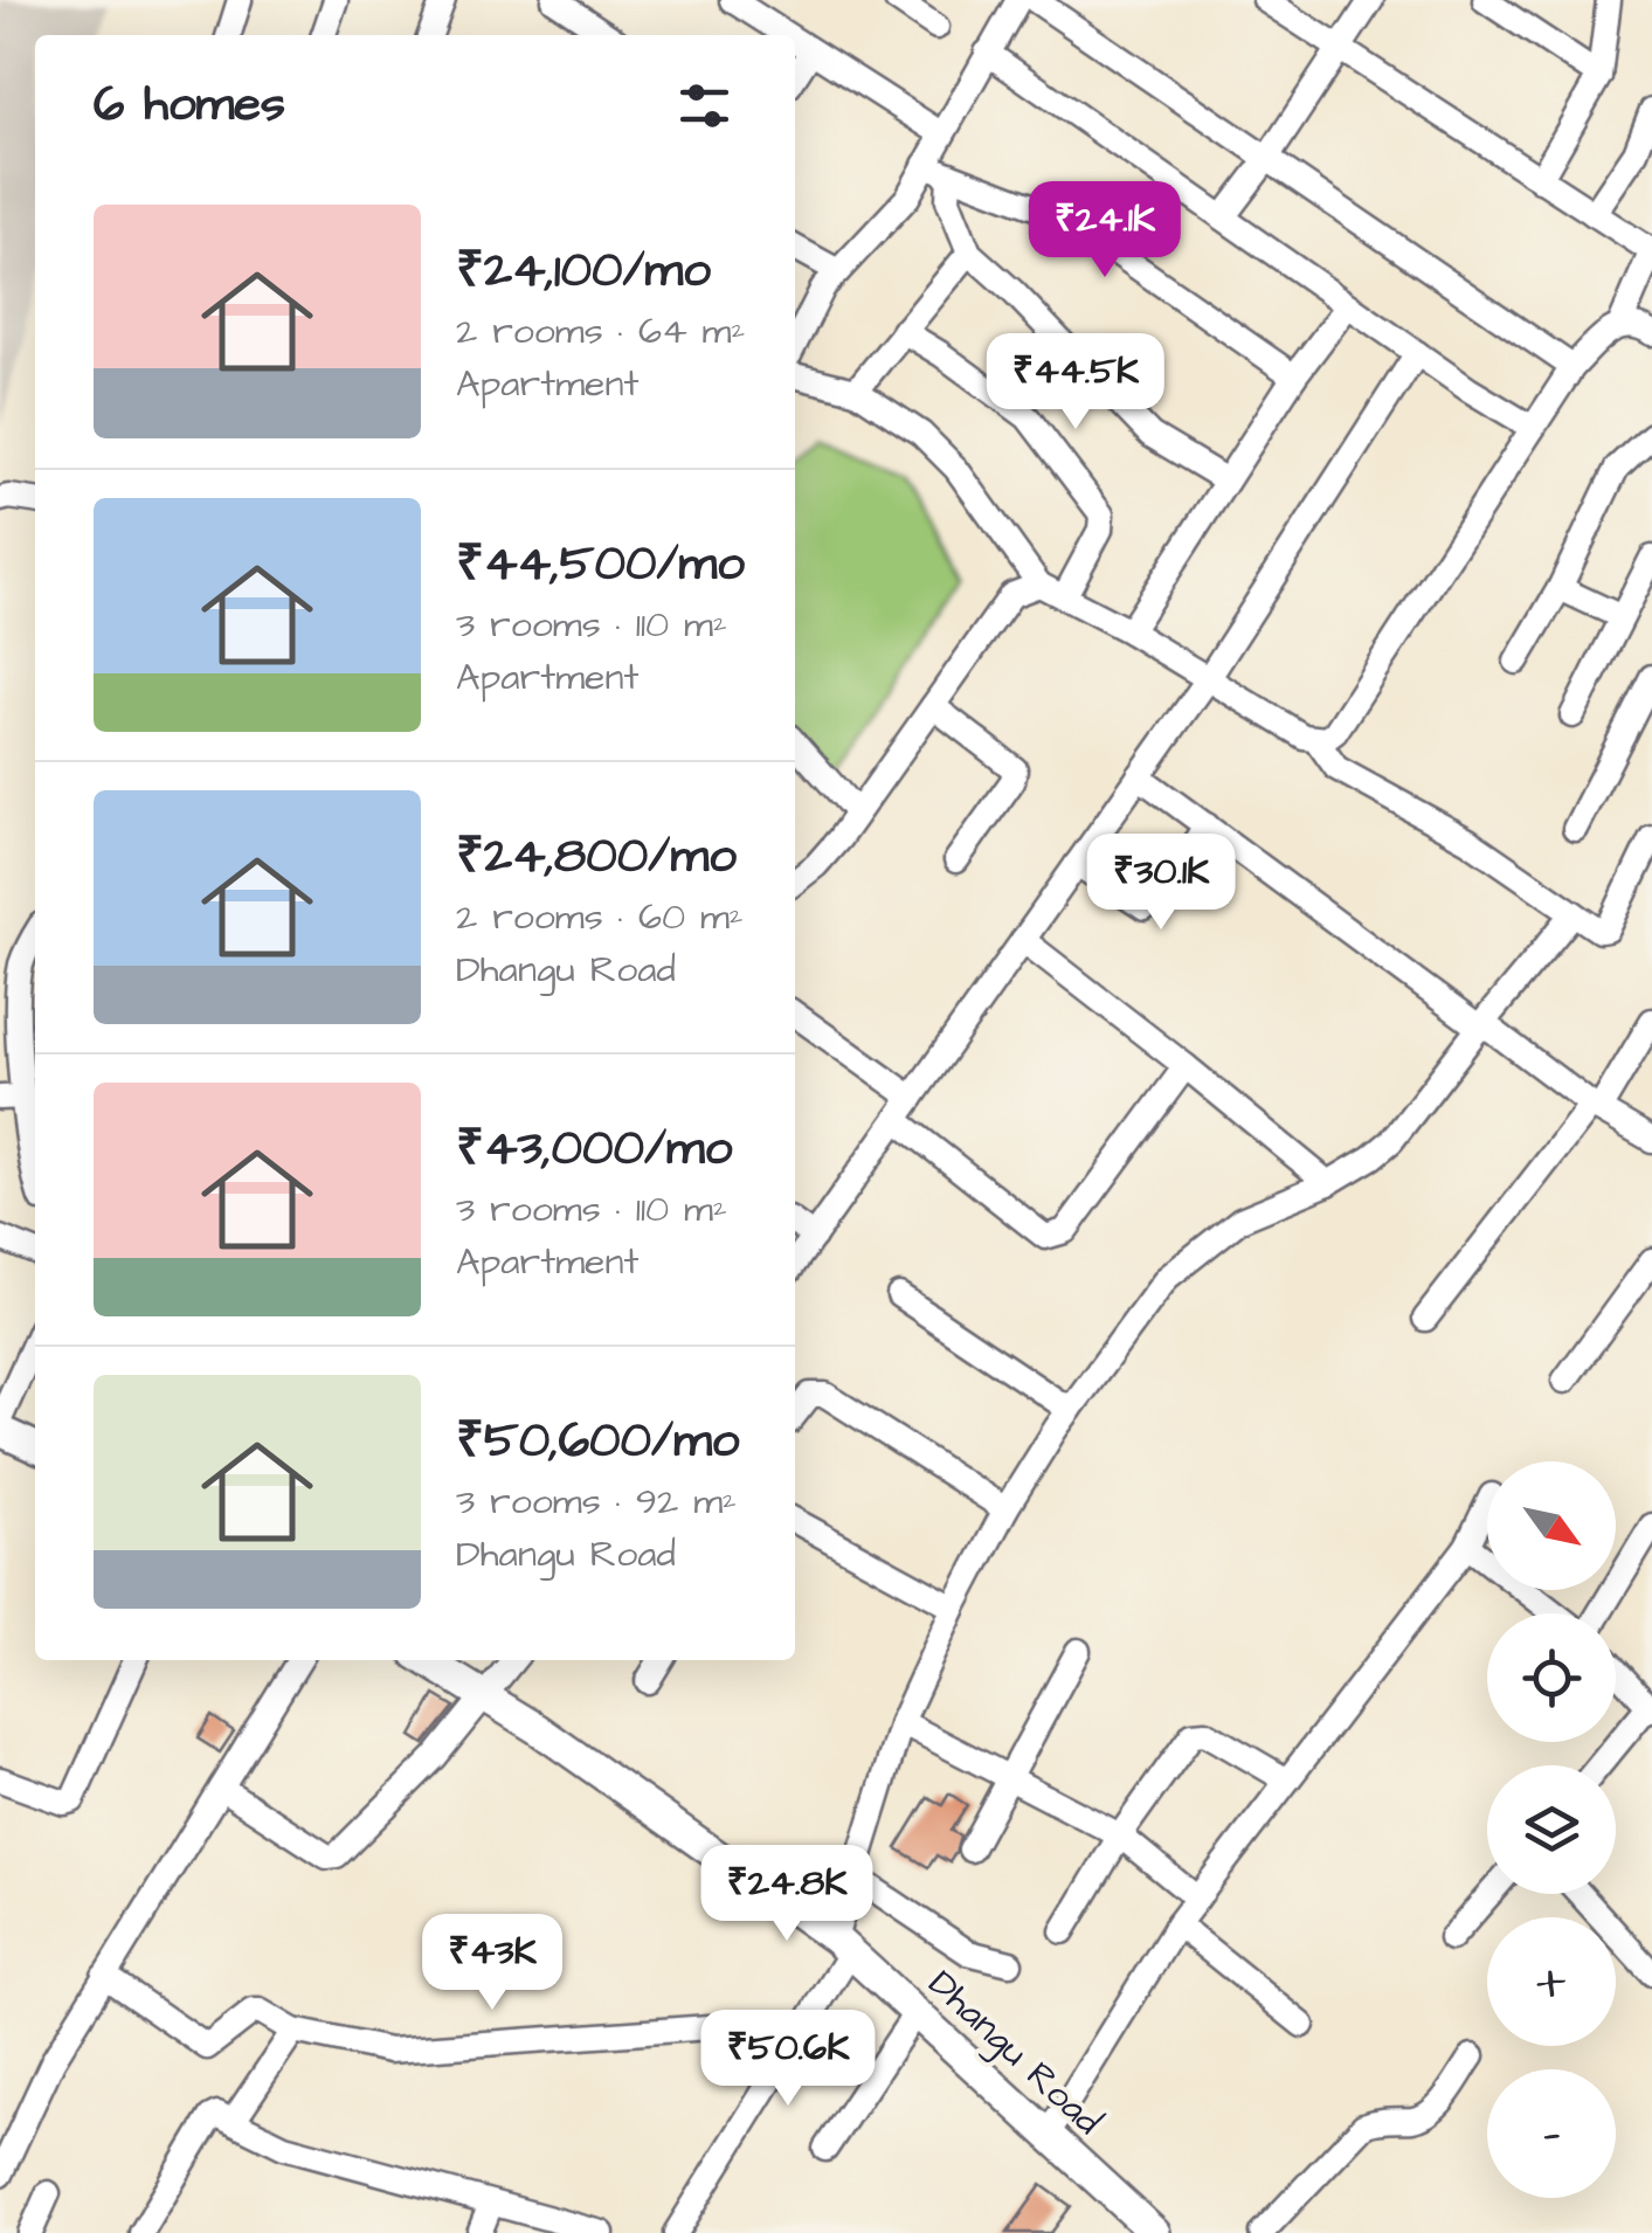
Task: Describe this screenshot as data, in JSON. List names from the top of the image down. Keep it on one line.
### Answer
{"streets":{"street":["Dhangu Road"]},"north":"bottom right","page":{"heading":"6 homes","list":[{"name":"₹24,100/mo","note":"2 rooms · 64 m² · Apartment"},{"name":"₹44,500/mo","note":"3 rooms · 110 m² · Apartment"},{"name":"₹24,800/mo","note":"2 rooms · 60 m² · Dhangu Road"},{"name":"₹43,000/mo","note":"3 rooms · 110 m² · Apartment"},{"name":"₹50,600/mo","note":"3 rooms · 92 m² · Dhangu Road"}],"price":["₹24.1K","₹44.5K","₹30.1K","₹24.8K","₹43K","₹50.6K"],"map_buttons":["+","−"]}}
